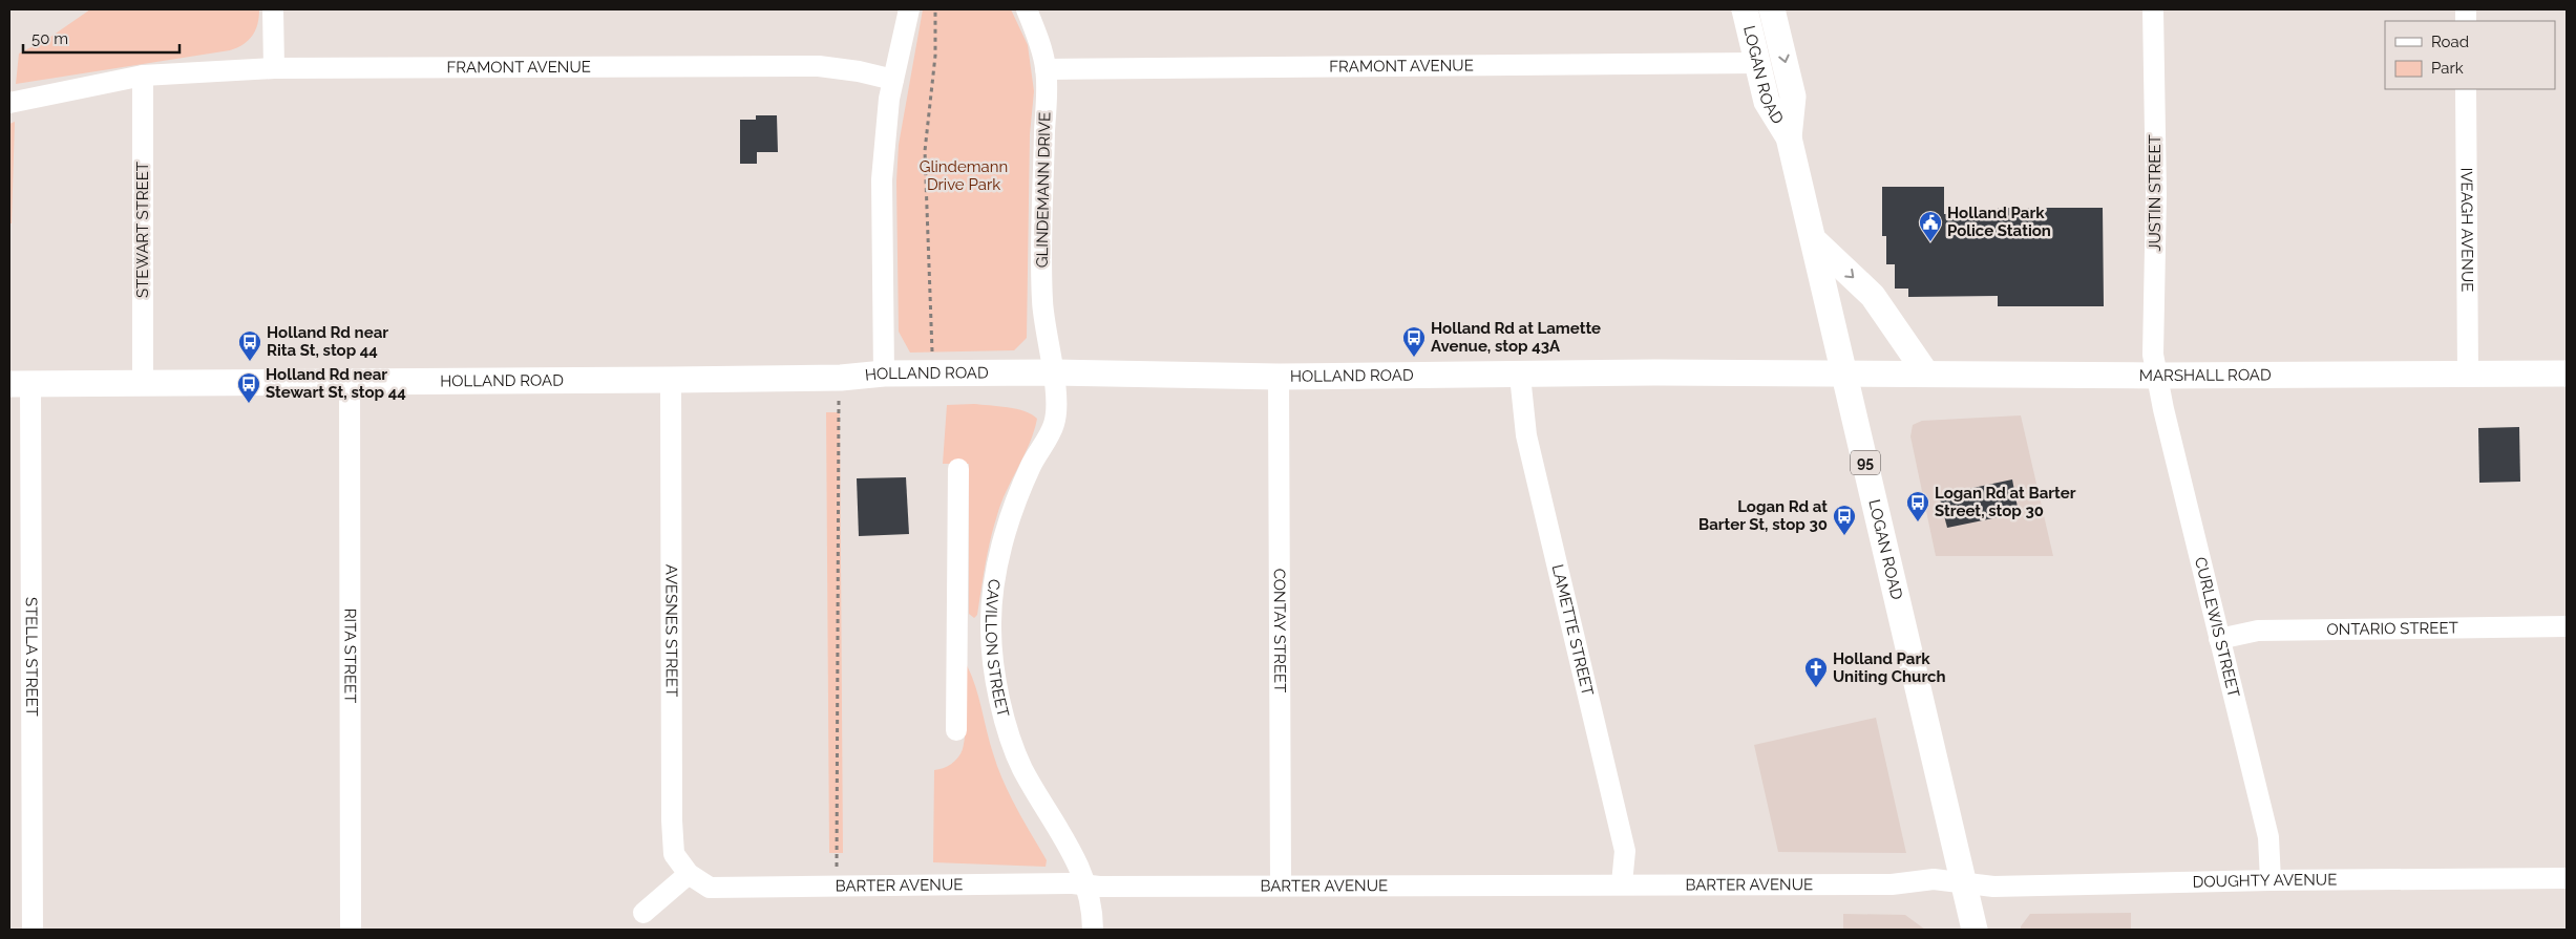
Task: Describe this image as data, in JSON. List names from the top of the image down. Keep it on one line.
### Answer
{"streets":{"main road":["LOGAN ROAD","HOLLAND ROAD","MARSHALL ROAD","95"],"street":["FRAMONT AVENUE","GLINDEMANN DRIVE","JUSTIN STREET","STEWART STREET","IVEAGH AVENUE","CURLEWIS STREET","ONTARIO STREET","AVESNES STREET","LAMETTE STREET","CONTAY STREET","CAVILLON STREET","RITA STREET","STELLA STREET","DOUGHTY AVENUE","BARTER AVENUE"]},"crossings":[["FRAMONT AVENUE","LOGAN ROAD"],["FRAMONT AVENUE","GLINDEMANN DRIVE"],["FRAMONT AVENUE","STEWART STREET"],["LOGAN ROAD","HOLLAND ROAD"],["LOGAN ROAD","MARSHALL ROAD"],["LOGAN ROAD","DOUGHTY AVENUE"],["LOGAN ROAD","BARTER AVENUE"],["GLINDEMANN DRIVE","HOLLAND ROAD"],["GLINDEMANN DRIVE","CAVILLON STREET"],["JUSTIN STREET","MARSHALL ROAD"],["JUSTIN STREET","CURLEWIS STREET"],["STEWART STREET","HOLLAND ROAD"],["IVEAGH AVENUE","MARSHALL ROAD"],["HOLLAND ROAD","MARSHALL ROAD"],["HOLLAND ROAD","AVESNES STREET"],["HOLLAND ROAD","LAMETTE STREET"],["HOLLAND ROAD","CONTAY STREET"],["HOLLAND ROAD","CAVILLON STREET"],["HOLLAND ROAD","RITA STREET"],["HOLLAND ROAD","STELLA STREET"],["MARSHALL ROAD","CURLEWIS STREET"],["CURLEWIS STREET","ONTARIO STREET"],["CURLEWIS STREET","DOUGHTY AVENUE"],["AVESNES STREET","BARTER AVENUE"],["LAMETTE STREET","BARTER AVENUE"],["CONTAY STREET","BARTER AVENUE"],["CAVILLON STREET","BARTER AVENUE"],["DOUGHTY AVENUE","BARTER AVENUE"]],"parks":["Glindemann Drive Park"],"places":{"public building":["Holland Park Police Station"],"bus stop":["Holland Rd at Lamette Avenue, stop 43A","Holland Rd near Rita St, stop 44","Holland Rd near Stewart St, stop 44","Logan Rd at Barter Street, stop 30","Logan Rd at Barter St, stop 30"],"church":["Holland Park Uniting Church"]},"legend":["Road","Park"],"scale_bar":"50 m"}
